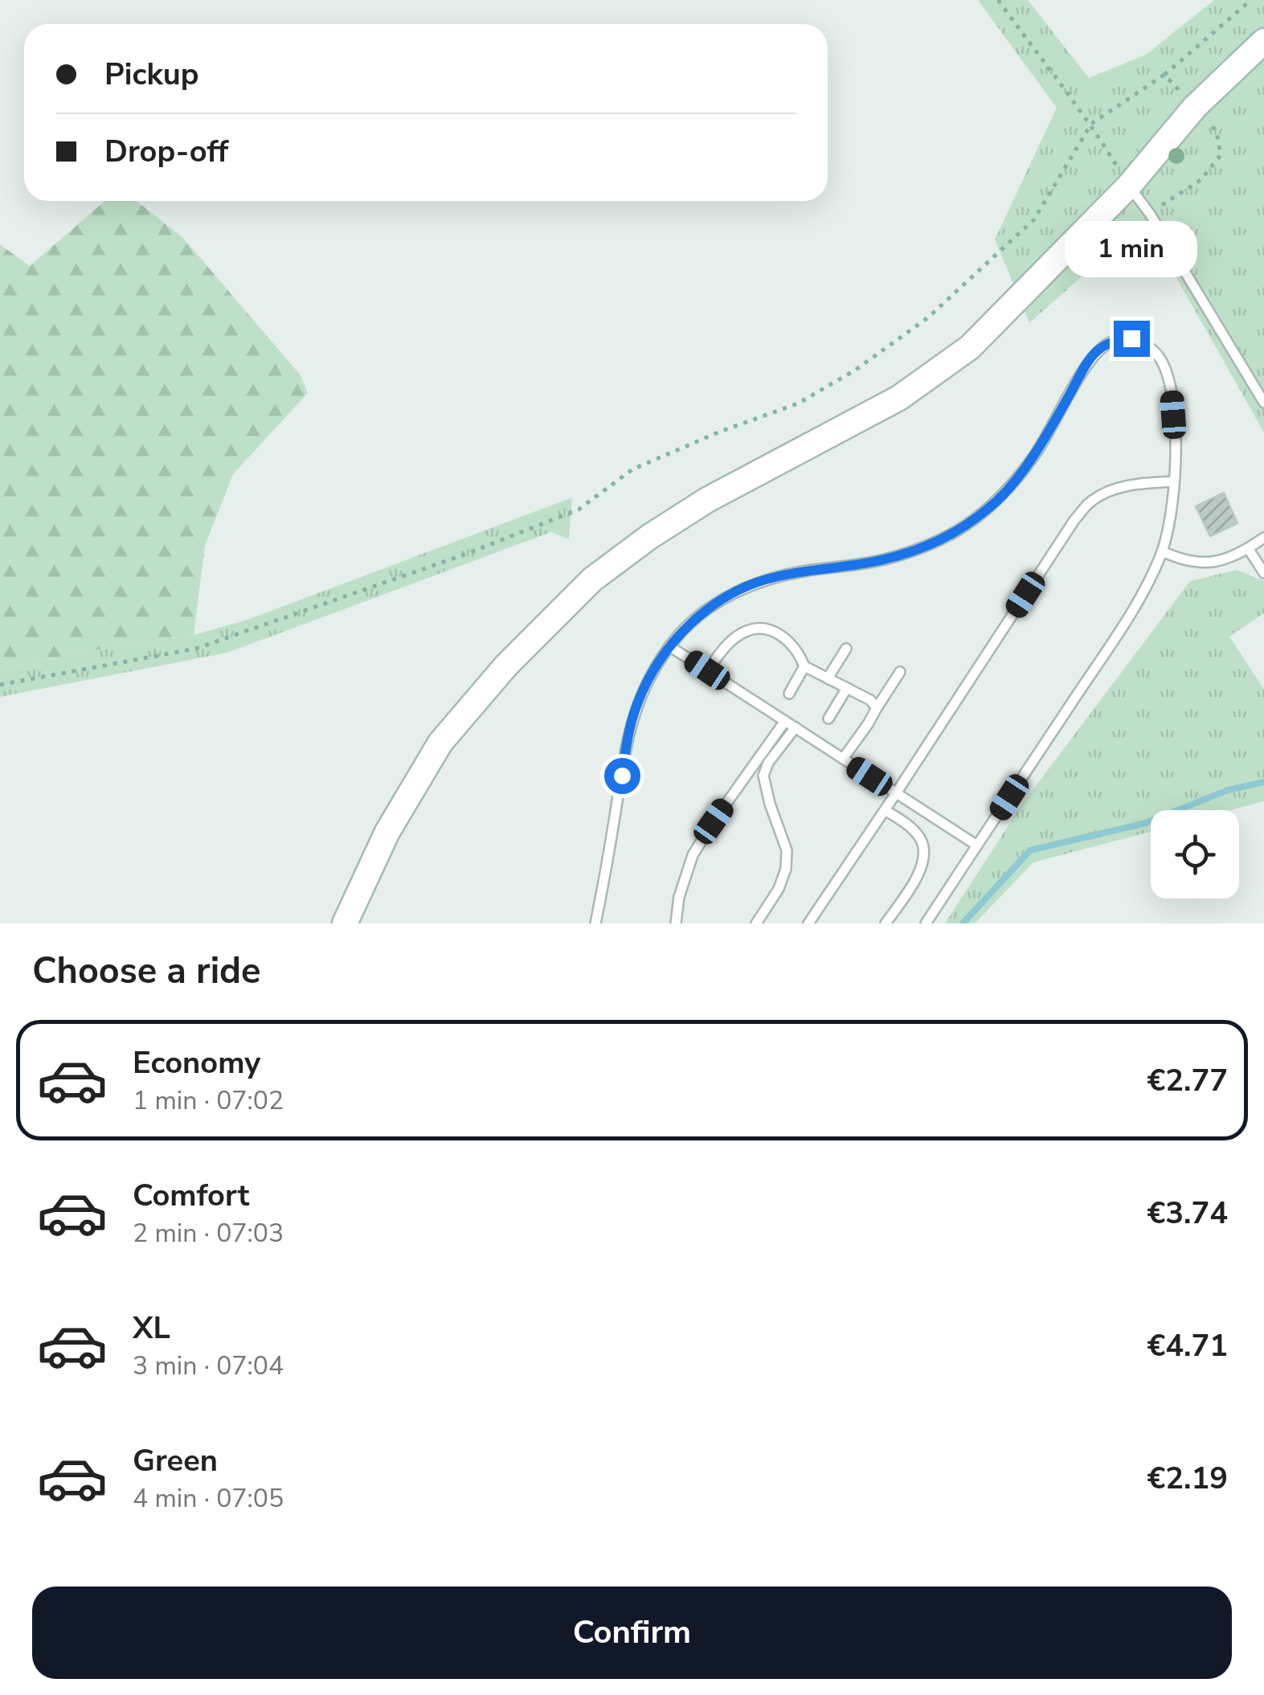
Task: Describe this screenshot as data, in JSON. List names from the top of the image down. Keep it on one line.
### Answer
{"page":{"banner":["Pickup","Drop-off"],"bubble":"1 min","heading":"Choose a ride","list":[{"name":"Economy","note":"1 min · 07:02","value":"€2.77"},{"name":"Comfort","note":"2 min · 07:03","value":"€3.74"},{"name":"XL","note":"3 min · 07:04","value":"€4.71"},{"name":"Green","note":"4 min · 07:05","value":"€2.19"}],"buttons":"Confirm"}}
